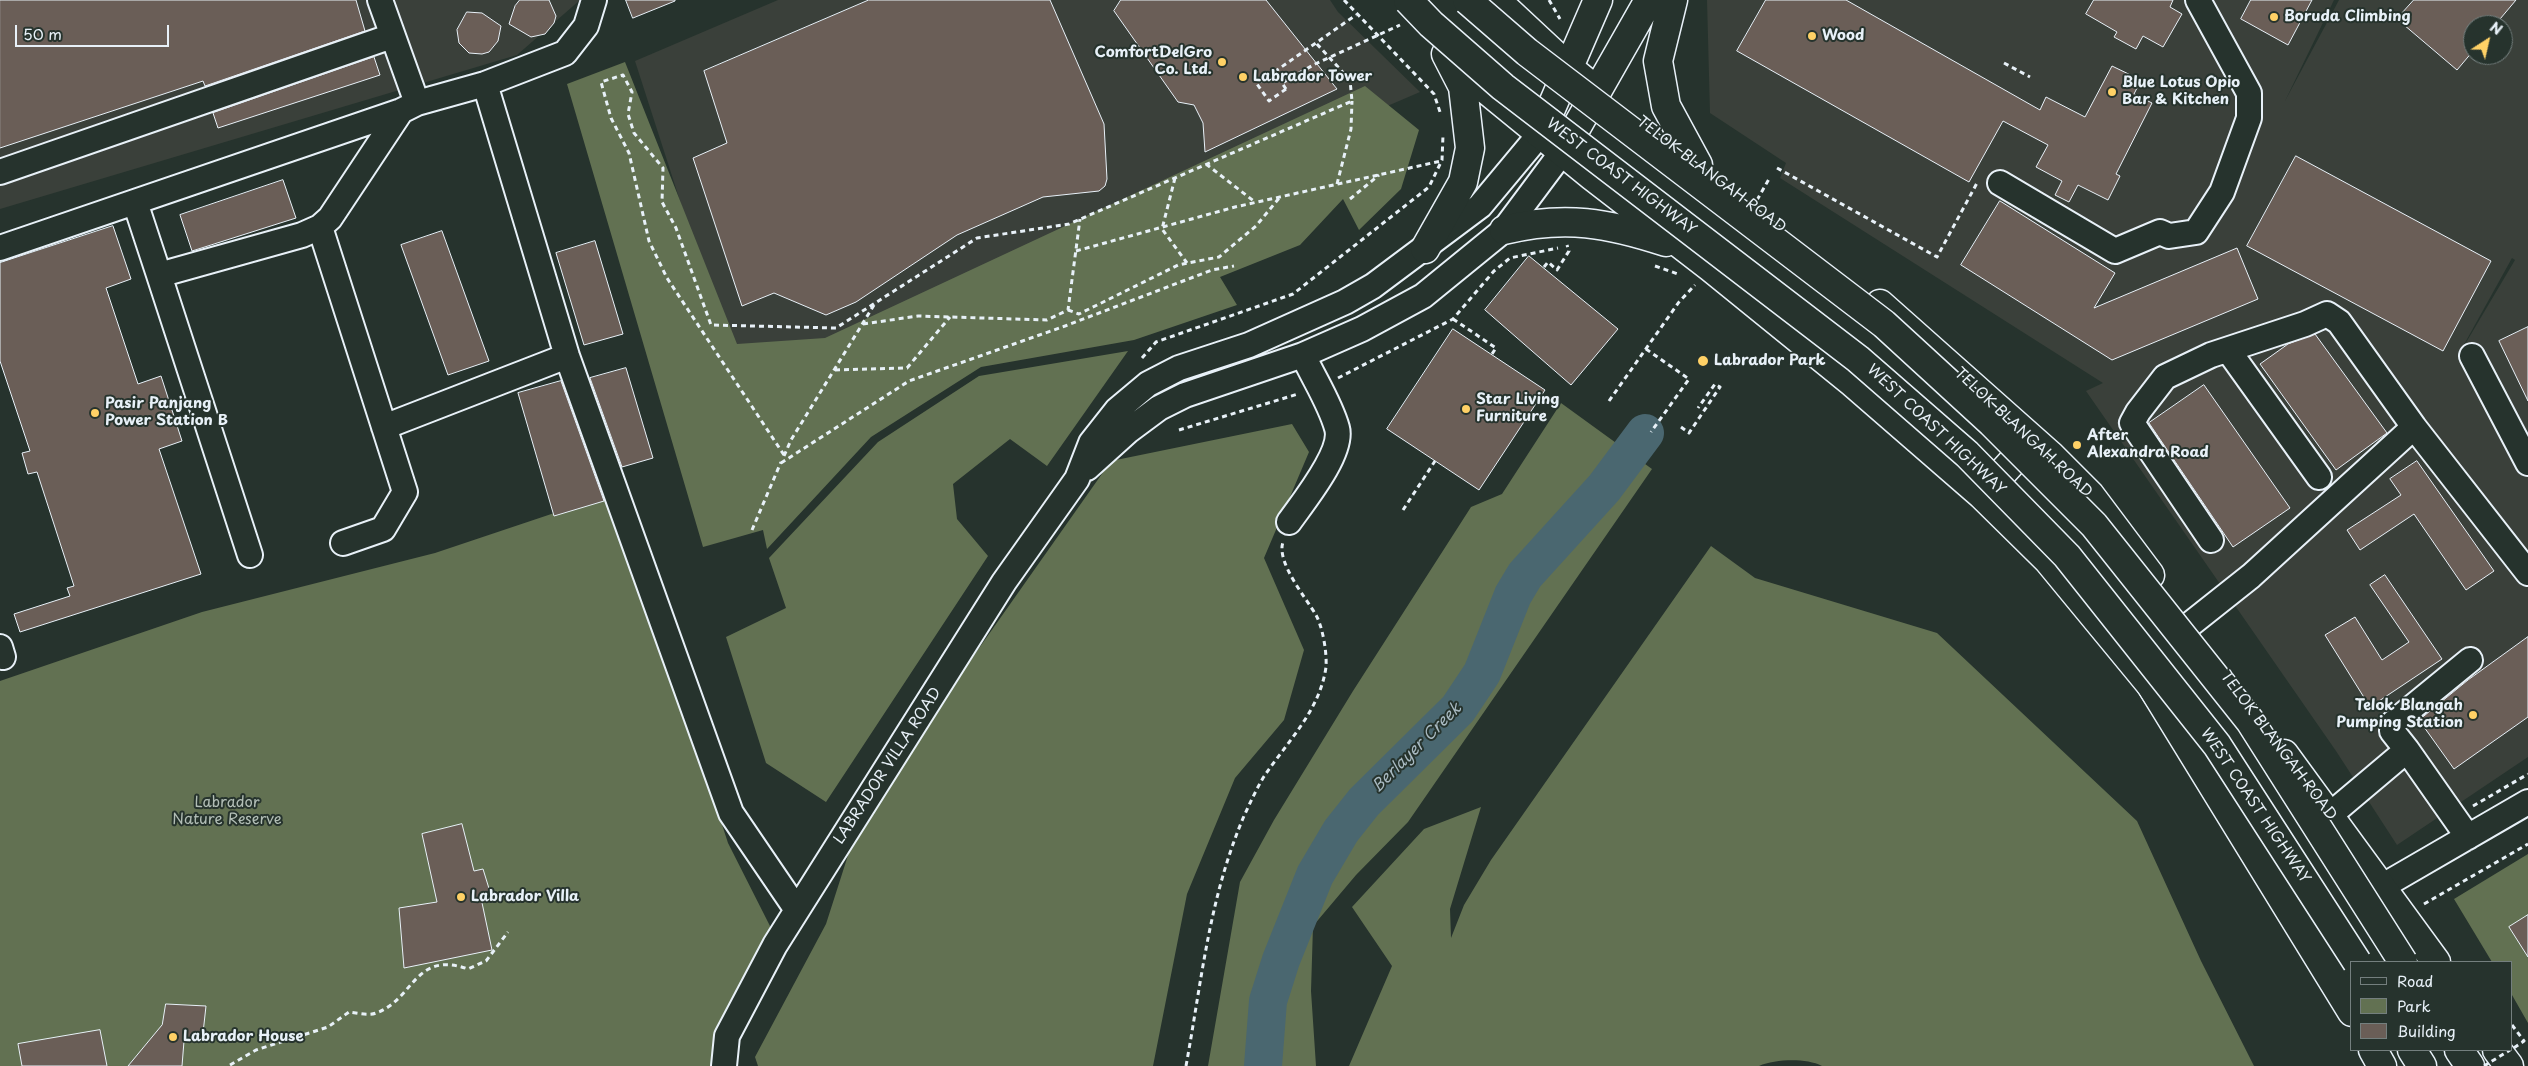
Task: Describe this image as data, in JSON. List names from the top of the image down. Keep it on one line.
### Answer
{"streets":{"main road":["TELOK BLANGAH ROAD","WEST COAST HIGHWAY"],"street":["LABRADOR VILLA ROAD"]},"water":["Berlayer Creek"],"parks":["Labrador Nature Reserve"],"places":["Boruda Climbing","Wood","ComfortDelGro Co. Ltd.","Labrador Tower","Blue Lotus Opio Bar & Kitchen","Labrador Park","Star Living Furniture","Pasir Panjang Power Station B","After Alexandra Road","Telok Blangah Pumping Station","Labrador Villa","Labrador House"],"legend":["Road","Park","Building"],"scale_bar":"50 m","north":"top right"}
